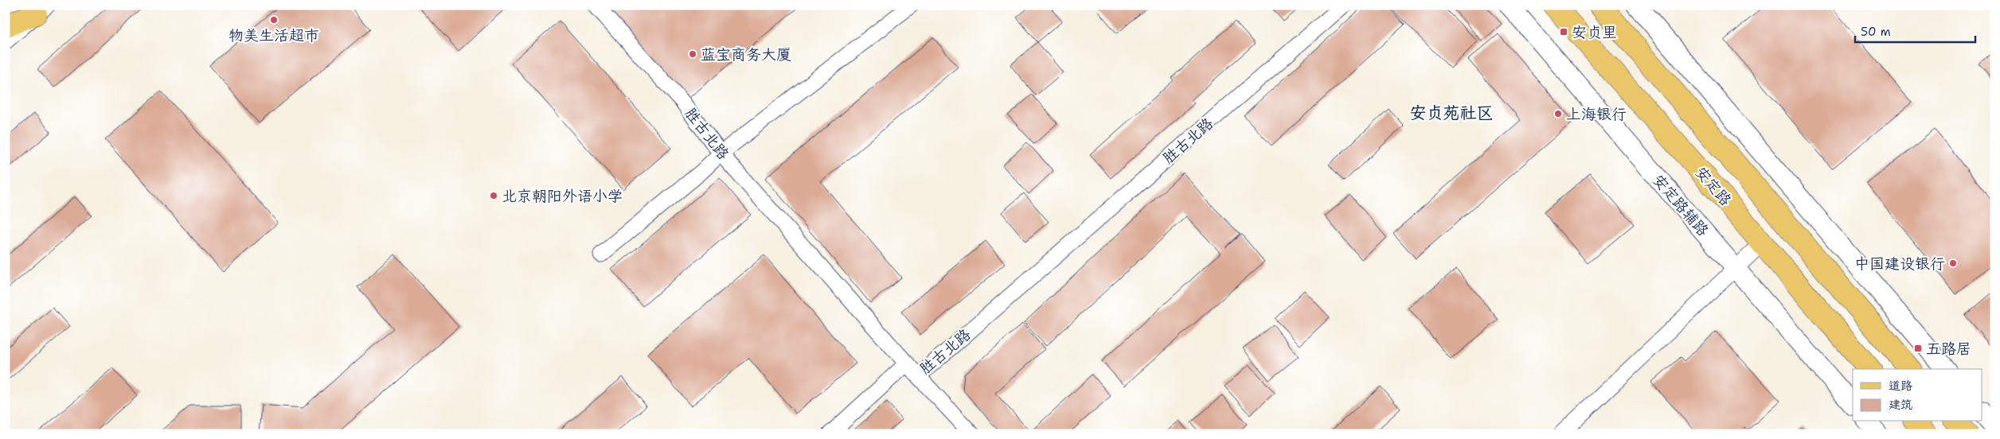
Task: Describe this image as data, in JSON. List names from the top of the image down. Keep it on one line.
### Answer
{"streets":{"main road":["安定路"],"street":["胜古北路","安定路辅路"]},"districts":["安贞苑社区"],"places":{"other":["物美生活超市","蓝宝商务大厦","上海银行","北京朝阳外语小学","中国建设银行"],"transit":["安贞里","五路居"]},"legend":["道路","建筑"],"scale_bar":"50 m"}
